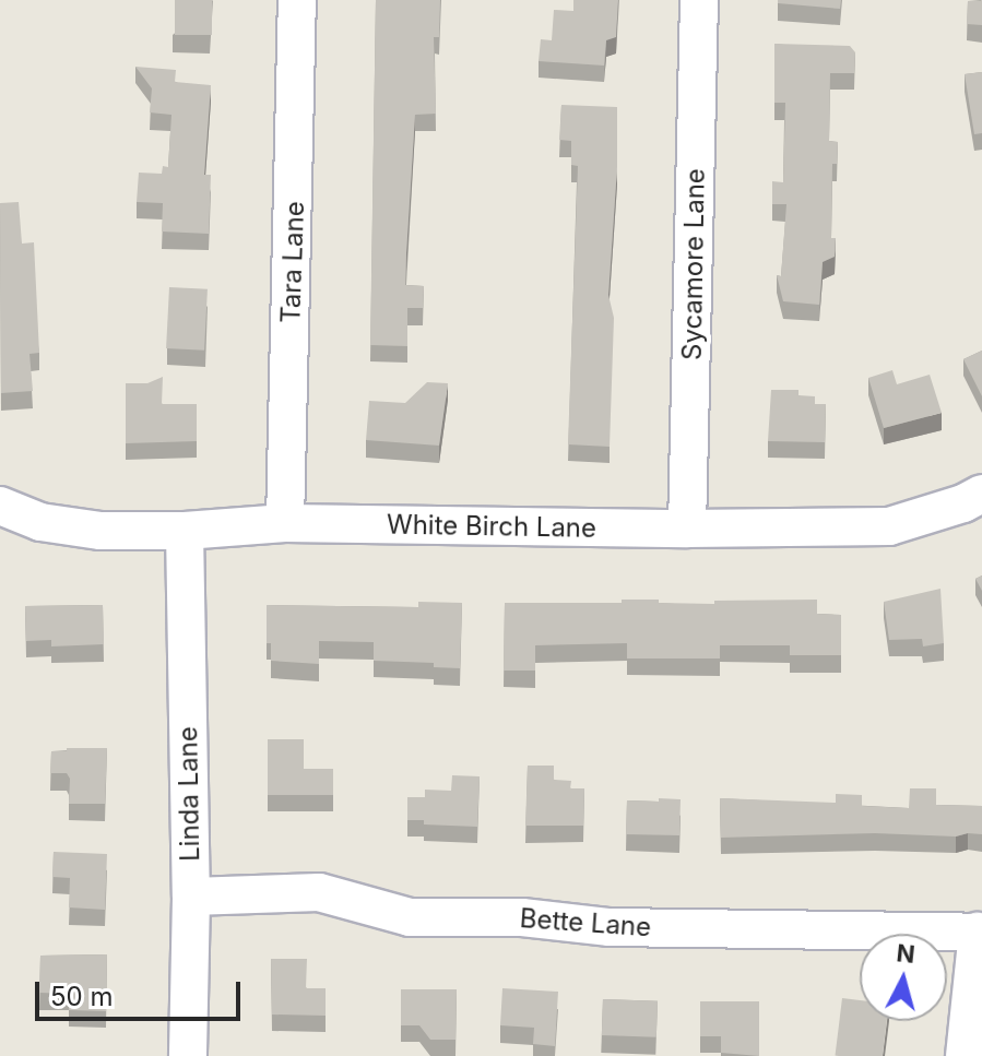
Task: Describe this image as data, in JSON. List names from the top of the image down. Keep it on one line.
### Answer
{"streets":{"street":["Tara Lane","Sycamore Lane","White Birch Lane","Linda Lane","Bette Lane"]},"crossings":[["Tara Lane","White Birch Lane"],["Sycamore Lane","White Birch Lane"],["White Birch Lane","Linda Lane"],["Linda Lane","Bette Lane"]],"scale_bar":"50 m","north":"top"}
